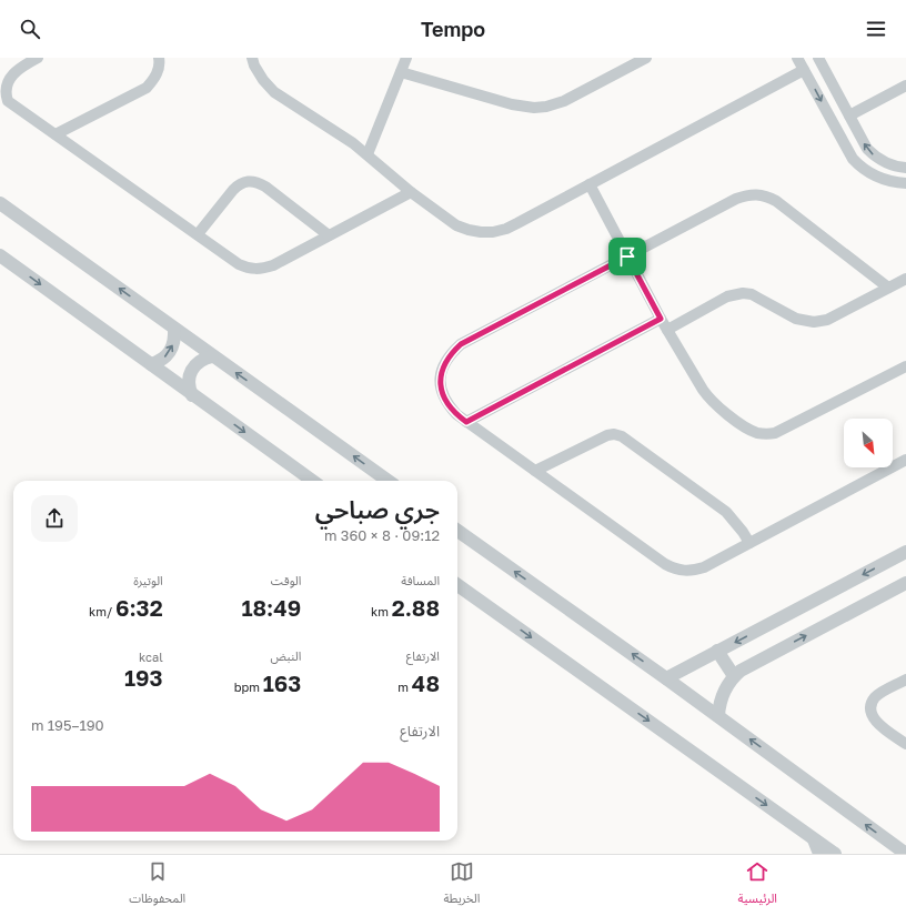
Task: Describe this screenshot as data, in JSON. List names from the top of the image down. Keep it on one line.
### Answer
{"north":"bottom right","page":{"header":"Tempo","heading":["جري صباحي","09:12 · 8 × 360 m"],"stats":[["المسافة","2.88 km"],["الوقت","18:49"],["الوتيرة","6:32 /km"],["الارتفاع","48 m"],["النبض","163 bpm"],["kcal","193"]],"chart":["الارتفاع","190–195 m"],"tabs":["الرئيسية","الخريطة","المحفوظات"]}}
